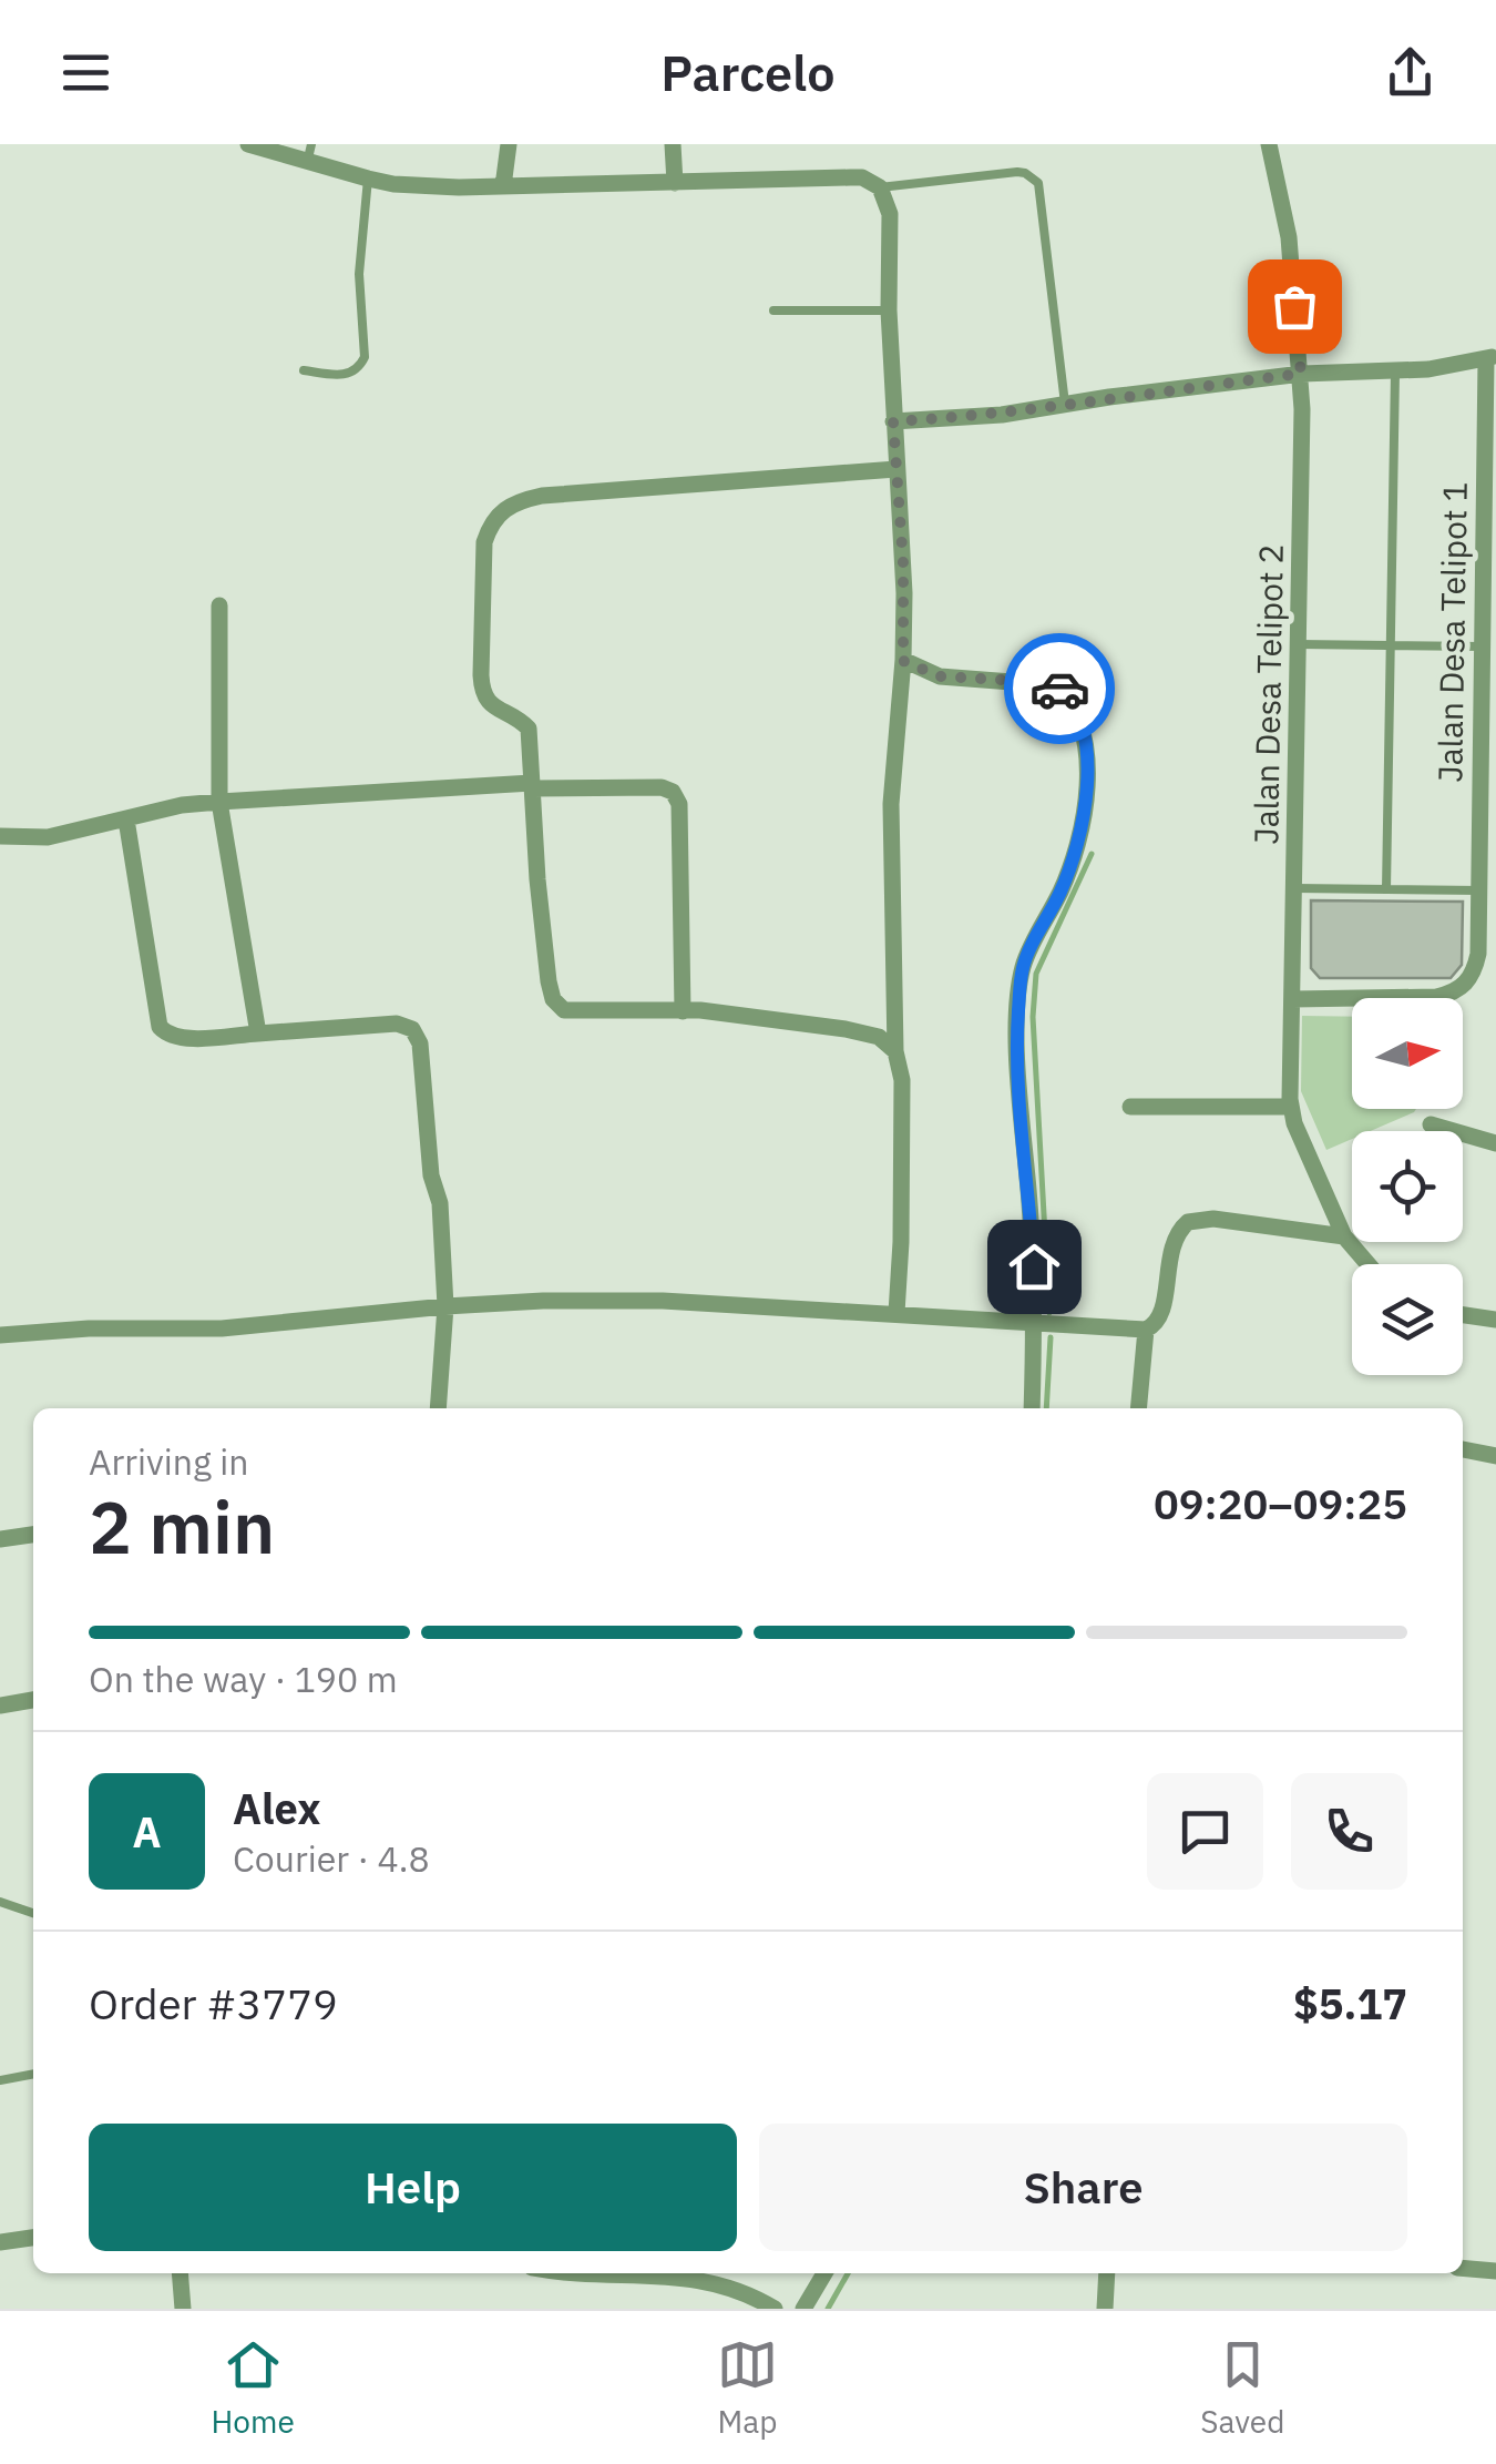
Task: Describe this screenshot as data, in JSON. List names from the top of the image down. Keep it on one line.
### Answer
{"streets":{"street":["Jalan Desa Telipot 1","Jalan Desa Telipot 2"]},"crossings":[["Jalan Desa Telipot 1","Jalan Desa Telipot 2"]],"north":"right","page":{"header":"Parcelo","heading":["2 min","Arriving in","09:20–09:25"],"panel":["Alex","Courier · 4.8","Order #3779","$5.17"],"bar":"On the way · 190 m","round":"A","buttons":["Help","Share"],"tabs":["Home","Map","Saved"]}}
